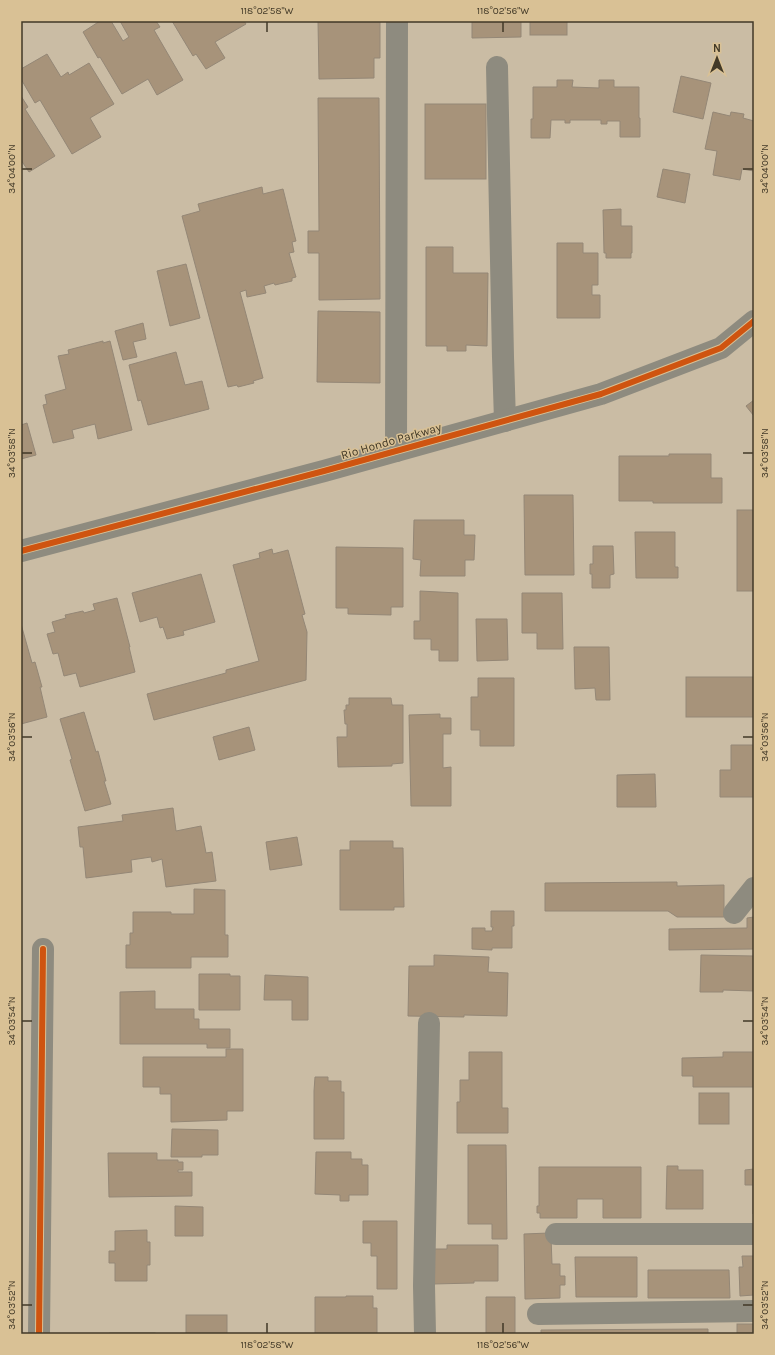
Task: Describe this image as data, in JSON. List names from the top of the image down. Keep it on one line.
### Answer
{"streets":{"street":["Rio Hondo Parkway"]},"north":"top","coordinates":["118°02'58\"W","118°02'56\"W","34°04'00\"N","34°03'58\"N","34°03'56\"N","34°03'54\"N","34°03'52\"N"]}
